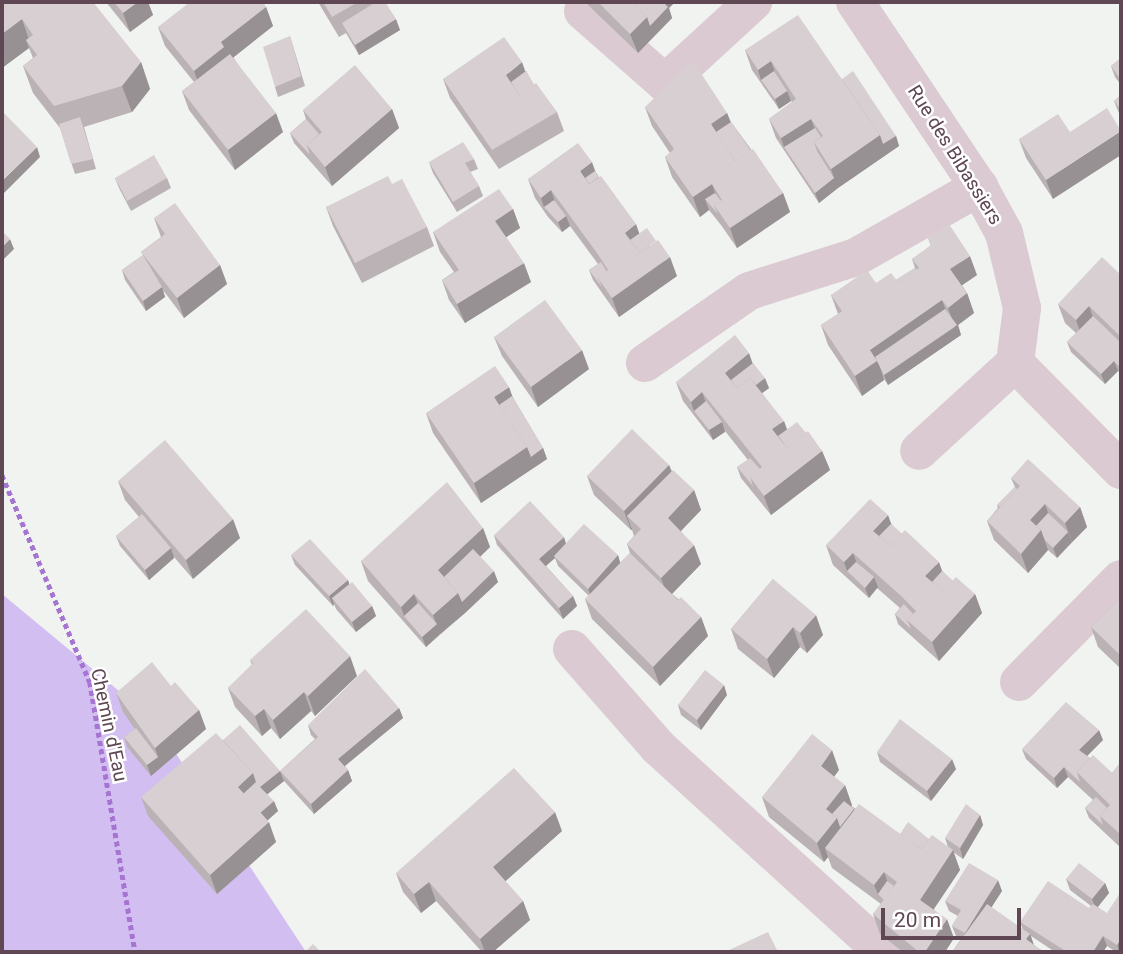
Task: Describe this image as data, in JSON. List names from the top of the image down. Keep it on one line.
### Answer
{"streets":{"street":["Rue des Bibassiers"],"path":["Chemin d'Eau"]},"scale_bar":"20 m"}
